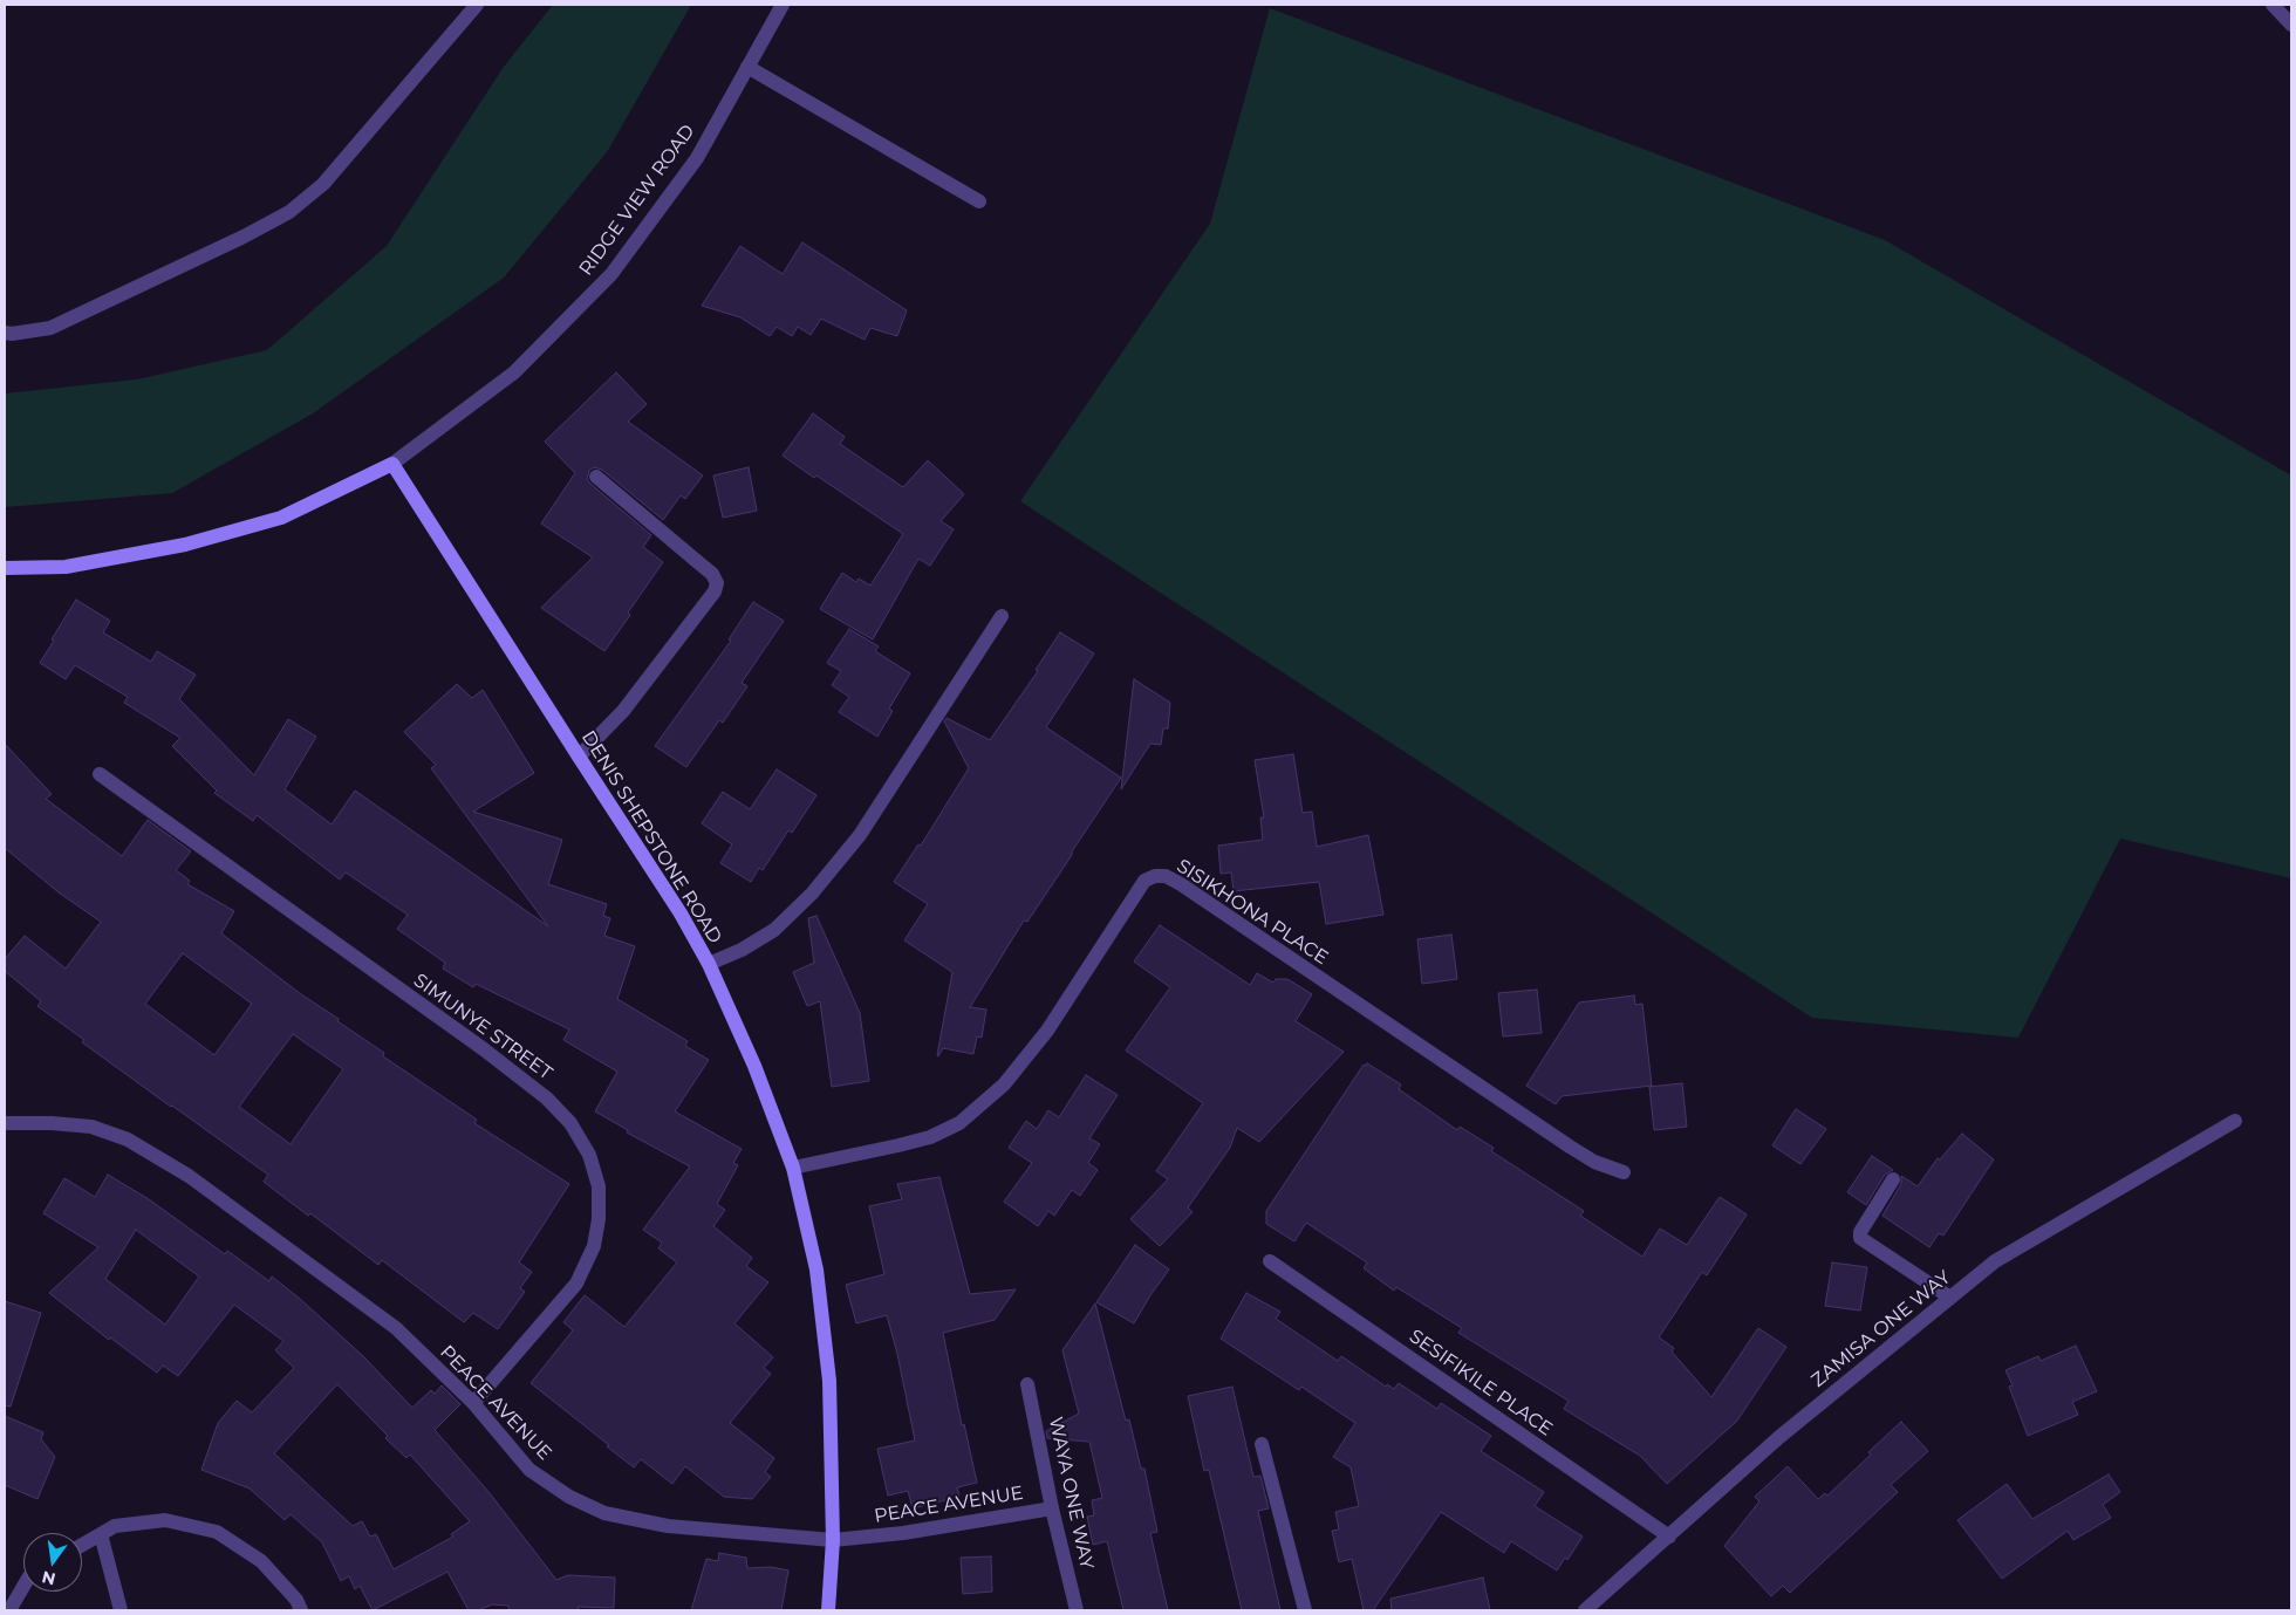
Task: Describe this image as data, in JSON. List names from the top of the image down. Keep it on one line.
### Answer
{"streets":{"street":["RIDGE VIEW ROAD","DENIS SHEPSTONE ROAD","SISIKHONA PLACE","SIMUNYE STREET","ZAMISA ONE WAY","SESIFIKILE PLACE","PEACE AVENUE","WAYA ONE WAY"]},"crossings":[["RIDGE VIEW ROAD","DENIS SHEPSTONE ROAD"],["DENIS SHEPSTONE ROAD","SISIKHONA PLACE"],["DENIS SHEPSTONE ROAD","PEACE AVENUE"],["SIMUNYE STREET","PEACE AVENUE"],["ZAMISA ONE WAY","SESIFIKILE PLACE"],["PEACE AVENUE","WAYA ONE WAY"]],"north":"bottom"}
